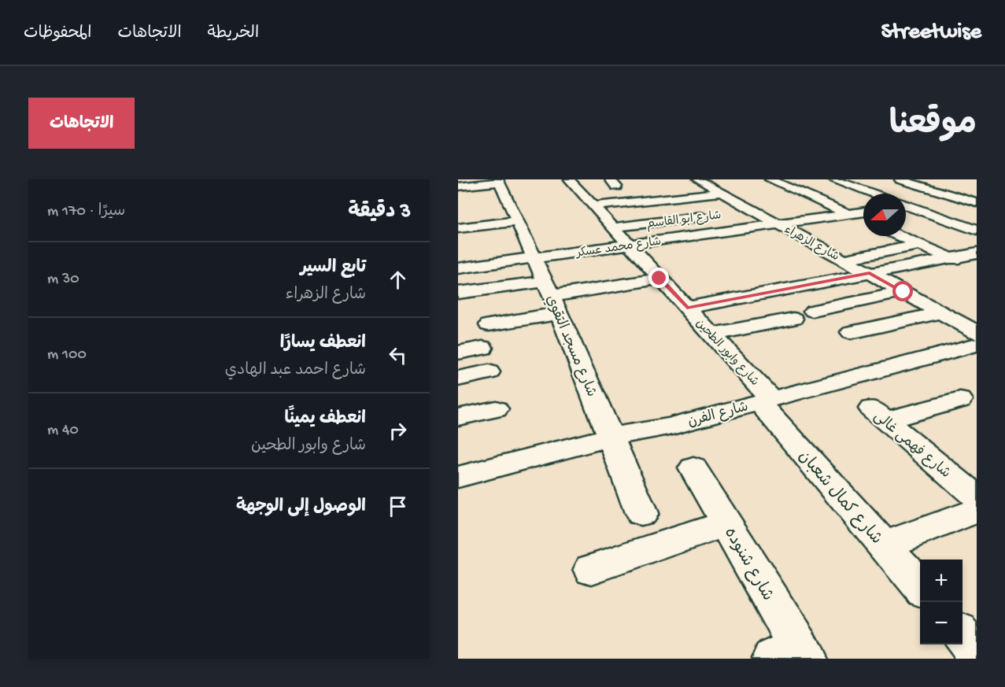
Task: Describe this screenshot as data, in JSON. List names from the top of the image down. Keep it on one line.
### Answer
{"streets":{"street":["شارع ابو القاسم","شارع الزهراء","شارع محمد عسكر","شارع مسجد التقوي","شارع وابور الطحين","شارع الفرن","شارع فهمى غالى","شارع كمال شعبان","شارع شنوده"]},"crossings":[["شارع ابو القاسم","شارع وابور الطحين"],["شارع الزهراء","شارع محمد عسكر"],["شارع محمد عسكر","شارع مسجد التقوي"],["شارع محمد عسكر","شارع وابور الطحين"],["شارع مسجد التقوي","شارع الفرن"],["شارع وابور الطحين","شارع الفرن"],["شارع وابور الطحين","شارع كمال شعبان"],["شارع الفرن","شارع كمال شعبان"]],"north":"left","page":{"header":"Streetwise","nav":["الخريطة","الاتجاهات","المحفوظات"],"title":"موقعنا","buttons":"الاتجاهات","heading":["3 دقيقة","سيرًا · 170 m"],"list":[["تابع السير","شارع الزهراء","30 m"],["انعطف يسارًا","شارع احمد عبد الهادي","100 m"],["انعطف يمينًا","شارع وابور الطحين","40 m"],"الوصول إلى الوجهة"],"map_buttons":["+","−"]}}
